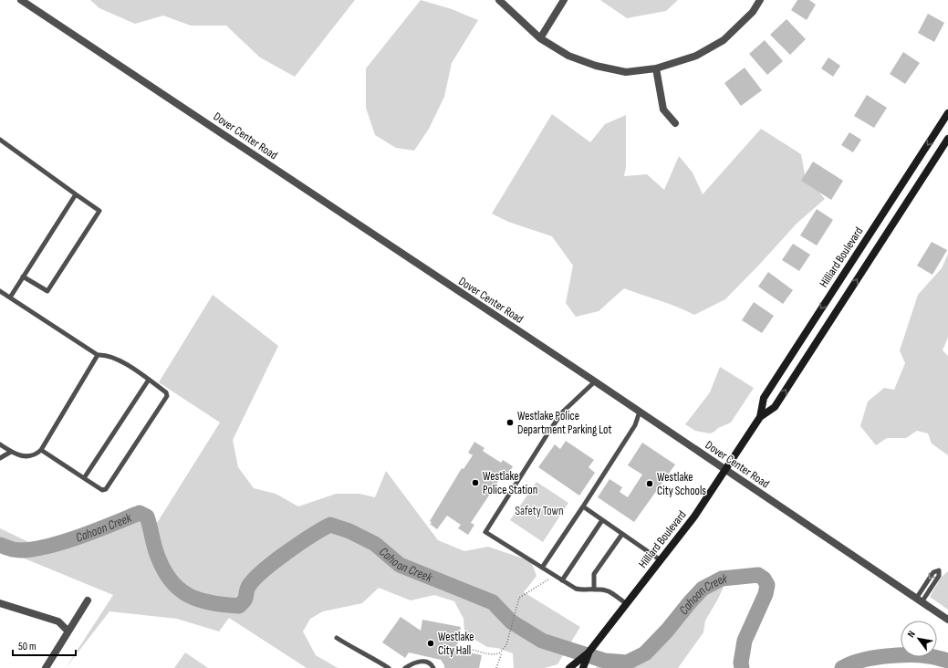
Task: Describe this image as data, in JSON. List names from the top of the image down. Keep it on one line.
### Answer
{"streets":{"main road":["Hilliard Boulevard"],"street":["Dover Center Road"]},"crossings":[["Dover Center Road","Hilliard Boulevard"]],"water":["Cahoon Creek"],"parks":["Safety Town"],"places":["Westlake Police Department Parking Lot","Westlake Police Station","Westlake City Schools","Westlake City Hall"],"scale_bar":"50 m","north":"top left"}
